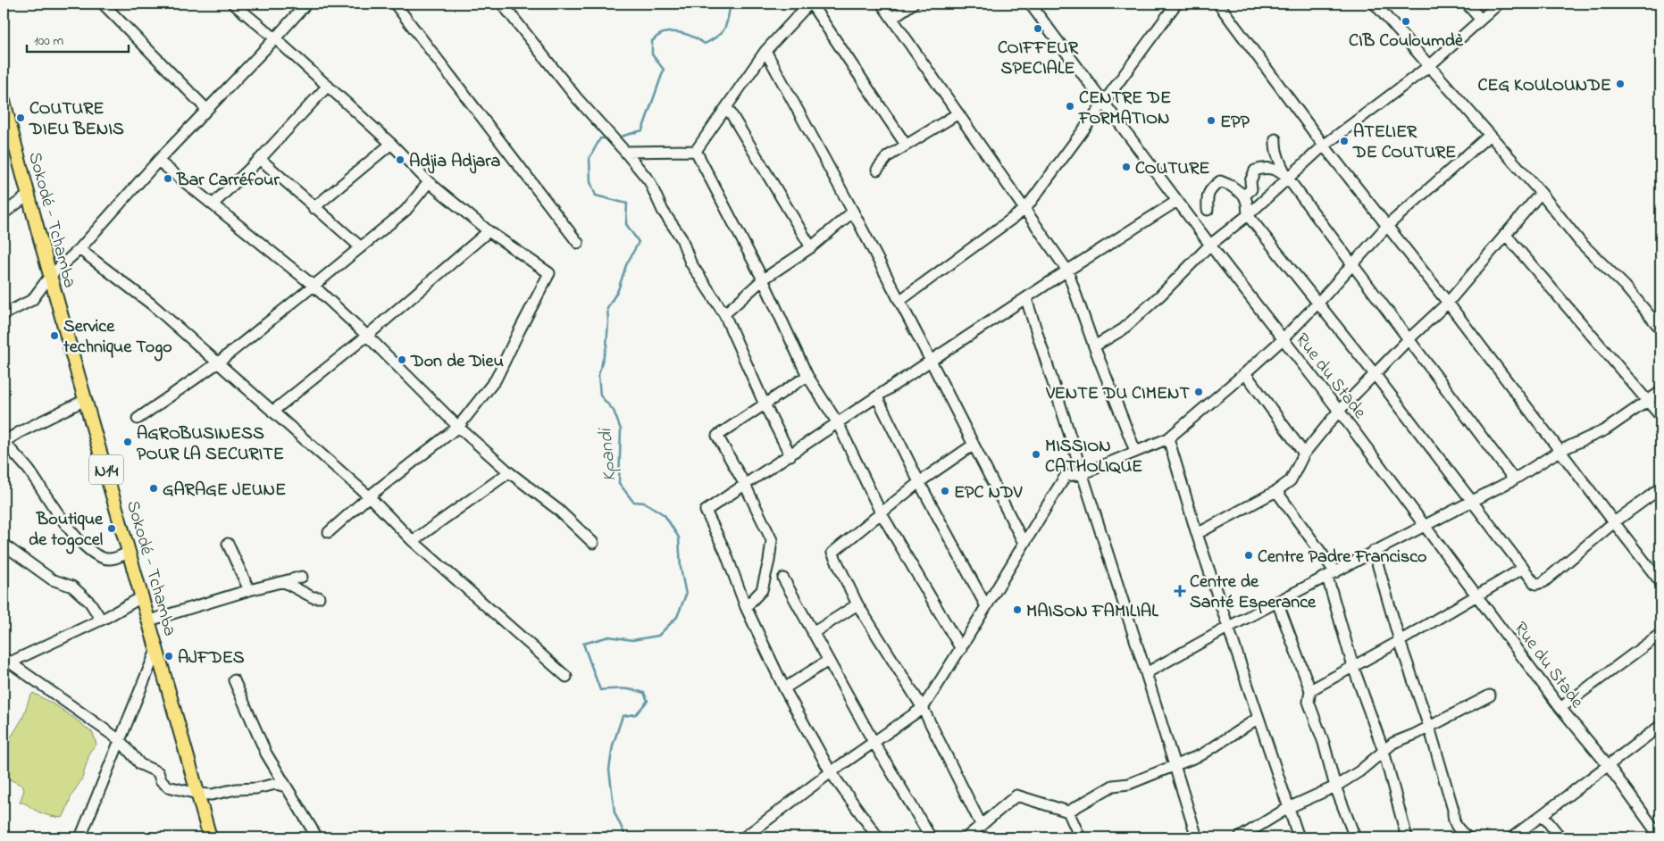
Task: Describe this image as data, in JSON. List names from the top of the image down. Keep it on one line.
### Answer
{"streets":{"main road":["Sokodé - Tchamba","N14"],"street":["Rue du Stade"]},"water":["Kpandi"],"places":{"other":["CIB Couloumdè","COIFFEUR SPECIALE","CEG KOULOUNDE","CENTRE DE FORMATION","COUTURE DIEU BENIS","EPP","ATELIER DE COUTURE","Adjia Adjara","COUTURE","Bar Carréfour","Service technique Togo","Don de Dieu","VENTE DU CIMENT","AGROBUSINESS POUR LA SECURITE","MISSION CATHOLIQUE","GARAGE JEUNE","EPC NDV","Boutique de togocel","Centre Padre Francisco","MAISON FAMILIAL","AJFDES"],"health":["Centre de Santé Esperance"]},"scale_bar":"100 m"}
